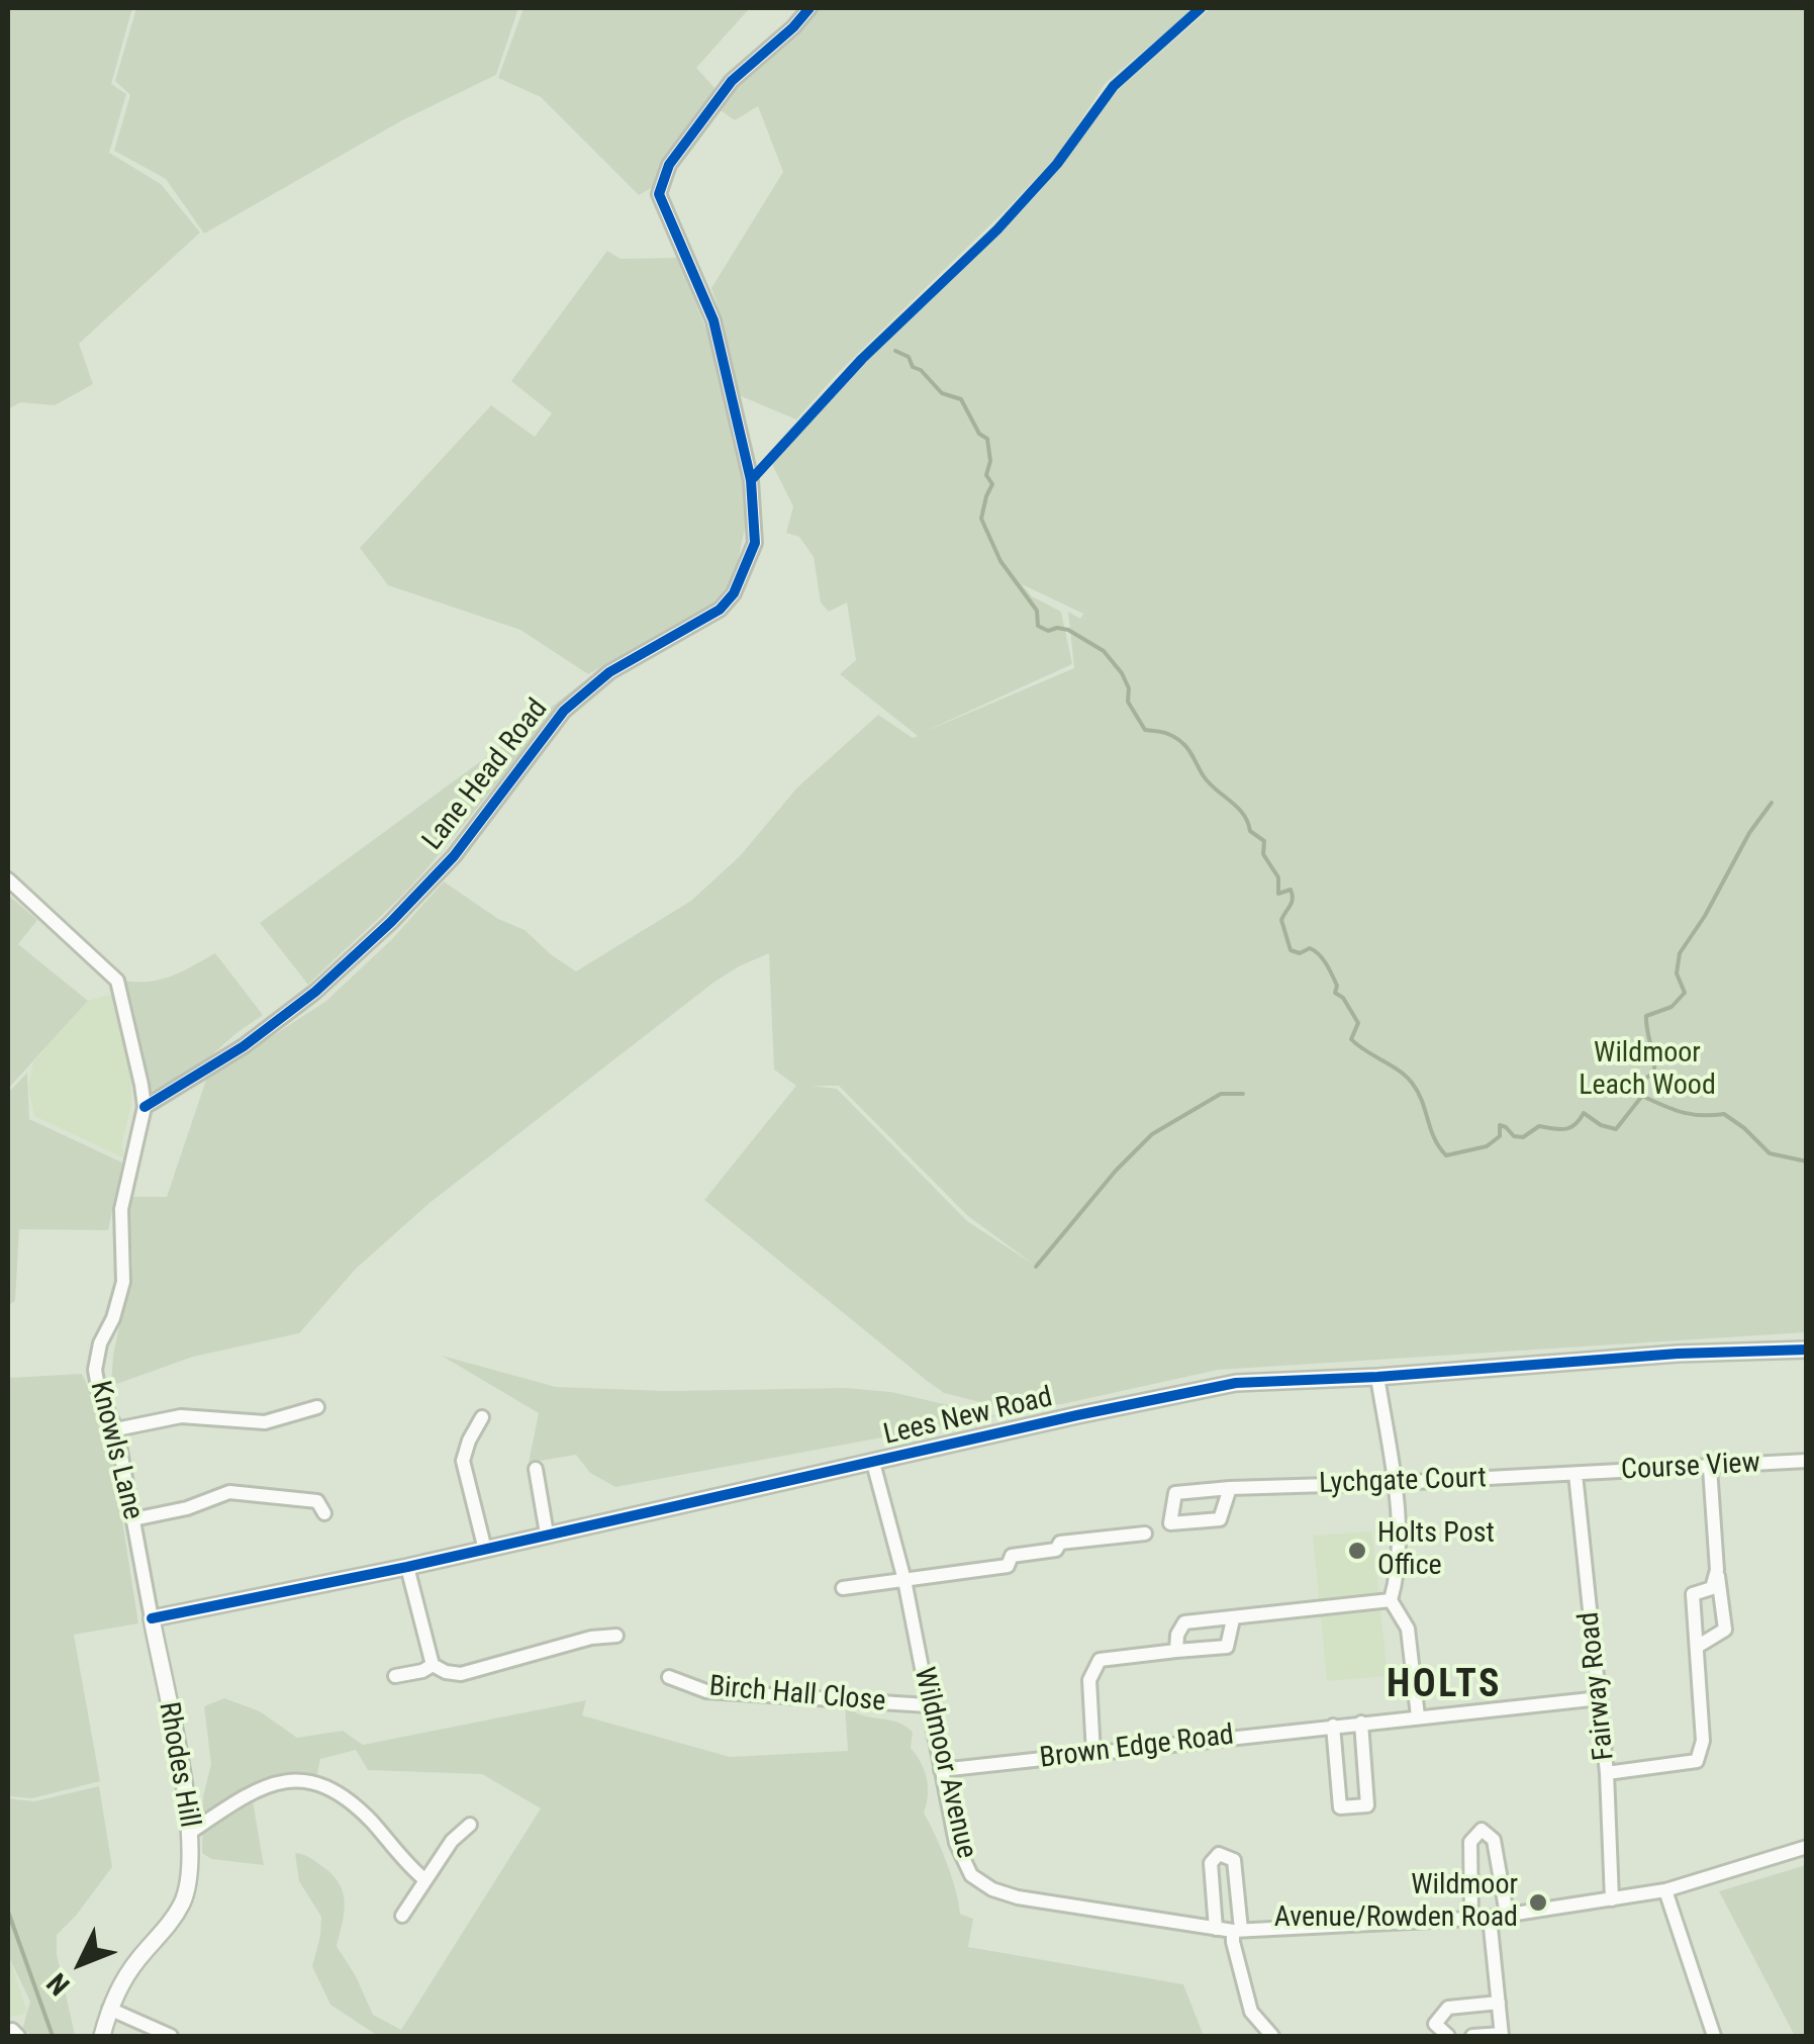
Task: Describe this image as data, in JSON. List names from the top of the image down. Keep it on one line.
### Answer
{"streets":{"street":["Lane Head Road","Lees New Road","Knowls Lane","Course View","Lychgate Court","Fairway Road","Birch Hall Close","Brown Edge Road","Wildmoor Avenue","Rhodes Hill"]},"crossings":[["Lane Head Road","Knowls Lane"],["Lees New Road","Knowls Lane"],["Lees New Road","Wildmoor Avenue"],["Lees New Road","Rhodes Hill"],["Knowls Lane","Rhodes Hill"],["Course View","Lychgate Court"],["Course View","Fairway Road"],["Lychgate Court","Fairway Road"],["Fairway Road","Brown Edge Road"],["Fairway Road","Wildmoor Avenue"],["Birch Hall Close","Wildmoor Avenue"],["Brown Edge Road","Wildmoor Avenue"]],"districts":["HOLTS"],"parks":["Wildmoor Leach Wood"],"places":["Holts Post Office","Wildmoor Avenue/Rowden Road"],"north":"bottom left"}
